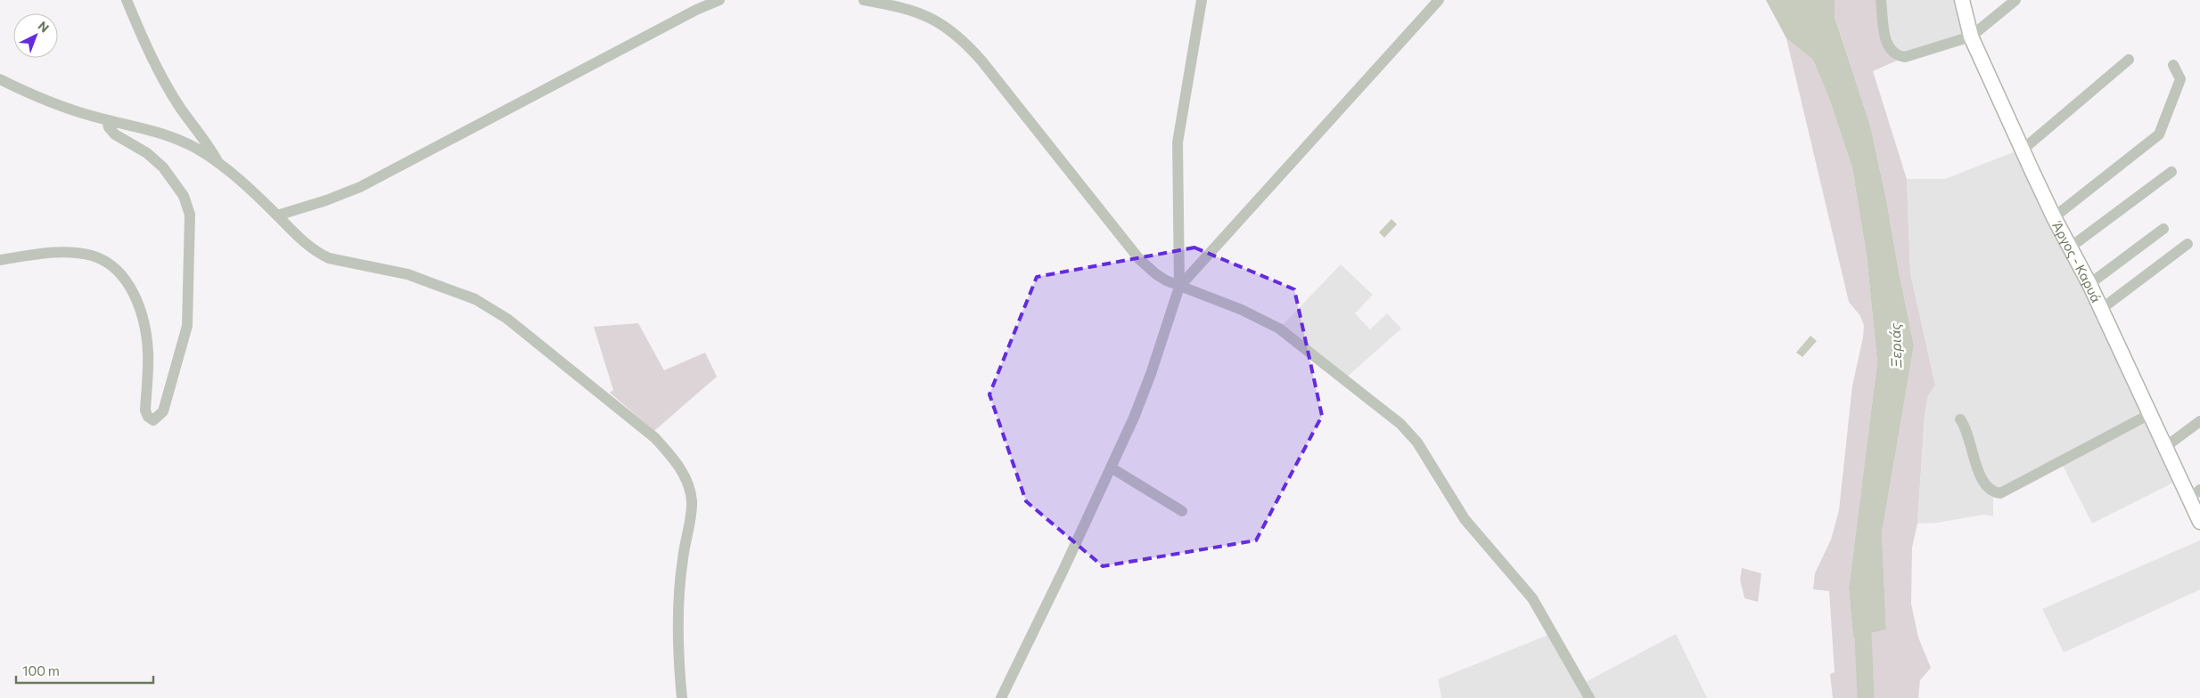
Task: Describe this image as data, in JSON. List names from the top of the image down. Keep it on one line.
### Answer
{"streets":{"main road":["Άργος - Καρυά"]},"water":["Ξεριάς"],"scale_bar":"100 m","north":"top right"}
